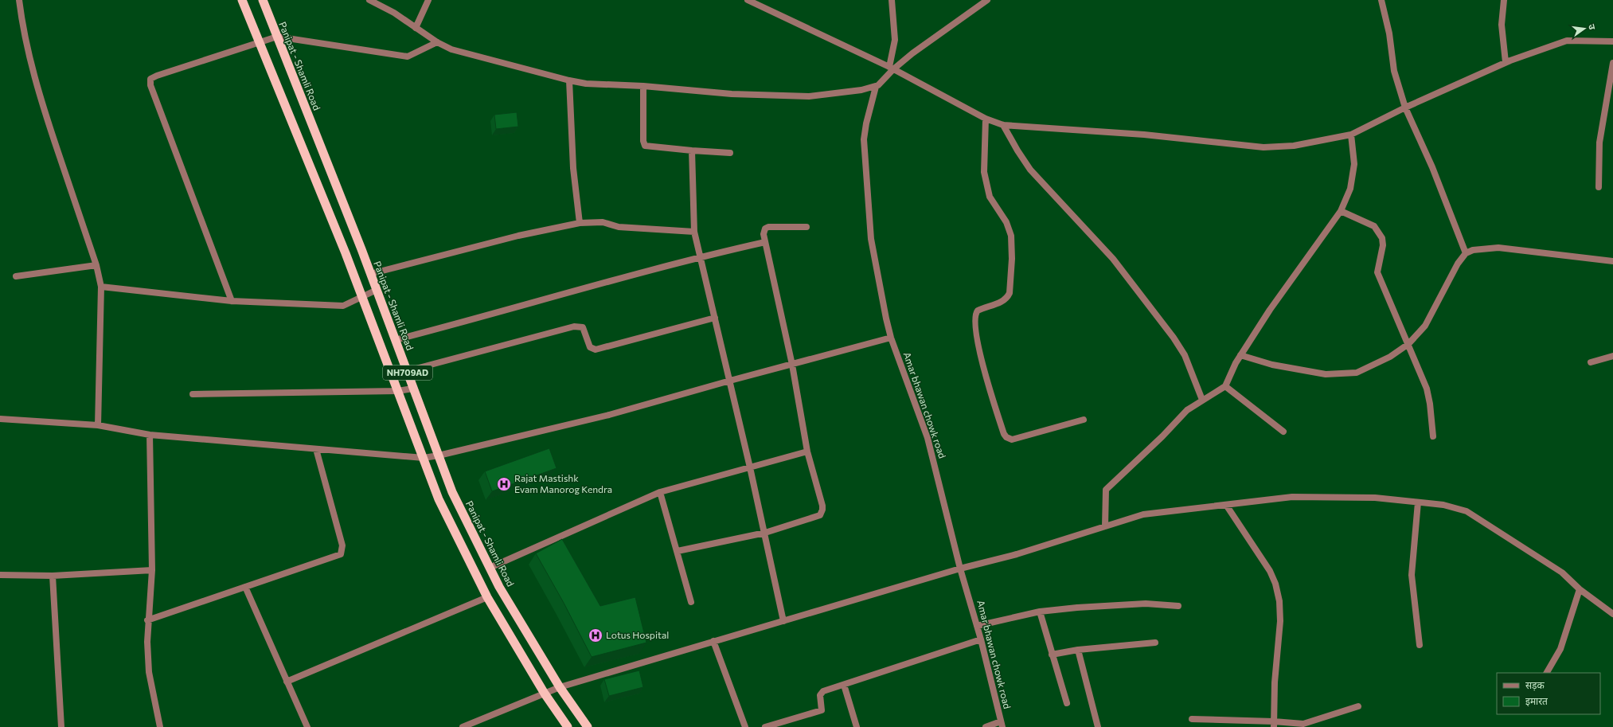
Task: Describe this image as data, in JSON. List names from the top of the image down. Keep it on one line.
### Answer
{"streets":{"highway":["Panipat - Shamli Road","NH709AD"],"street":["Amar bhawan chowk road"]},"places":{"hospital":["Rajat Mastishk Evam Manorog Kendra","Lotus Hospital"]},"legend":["सड़क","इमारत"],"north":"right"}
